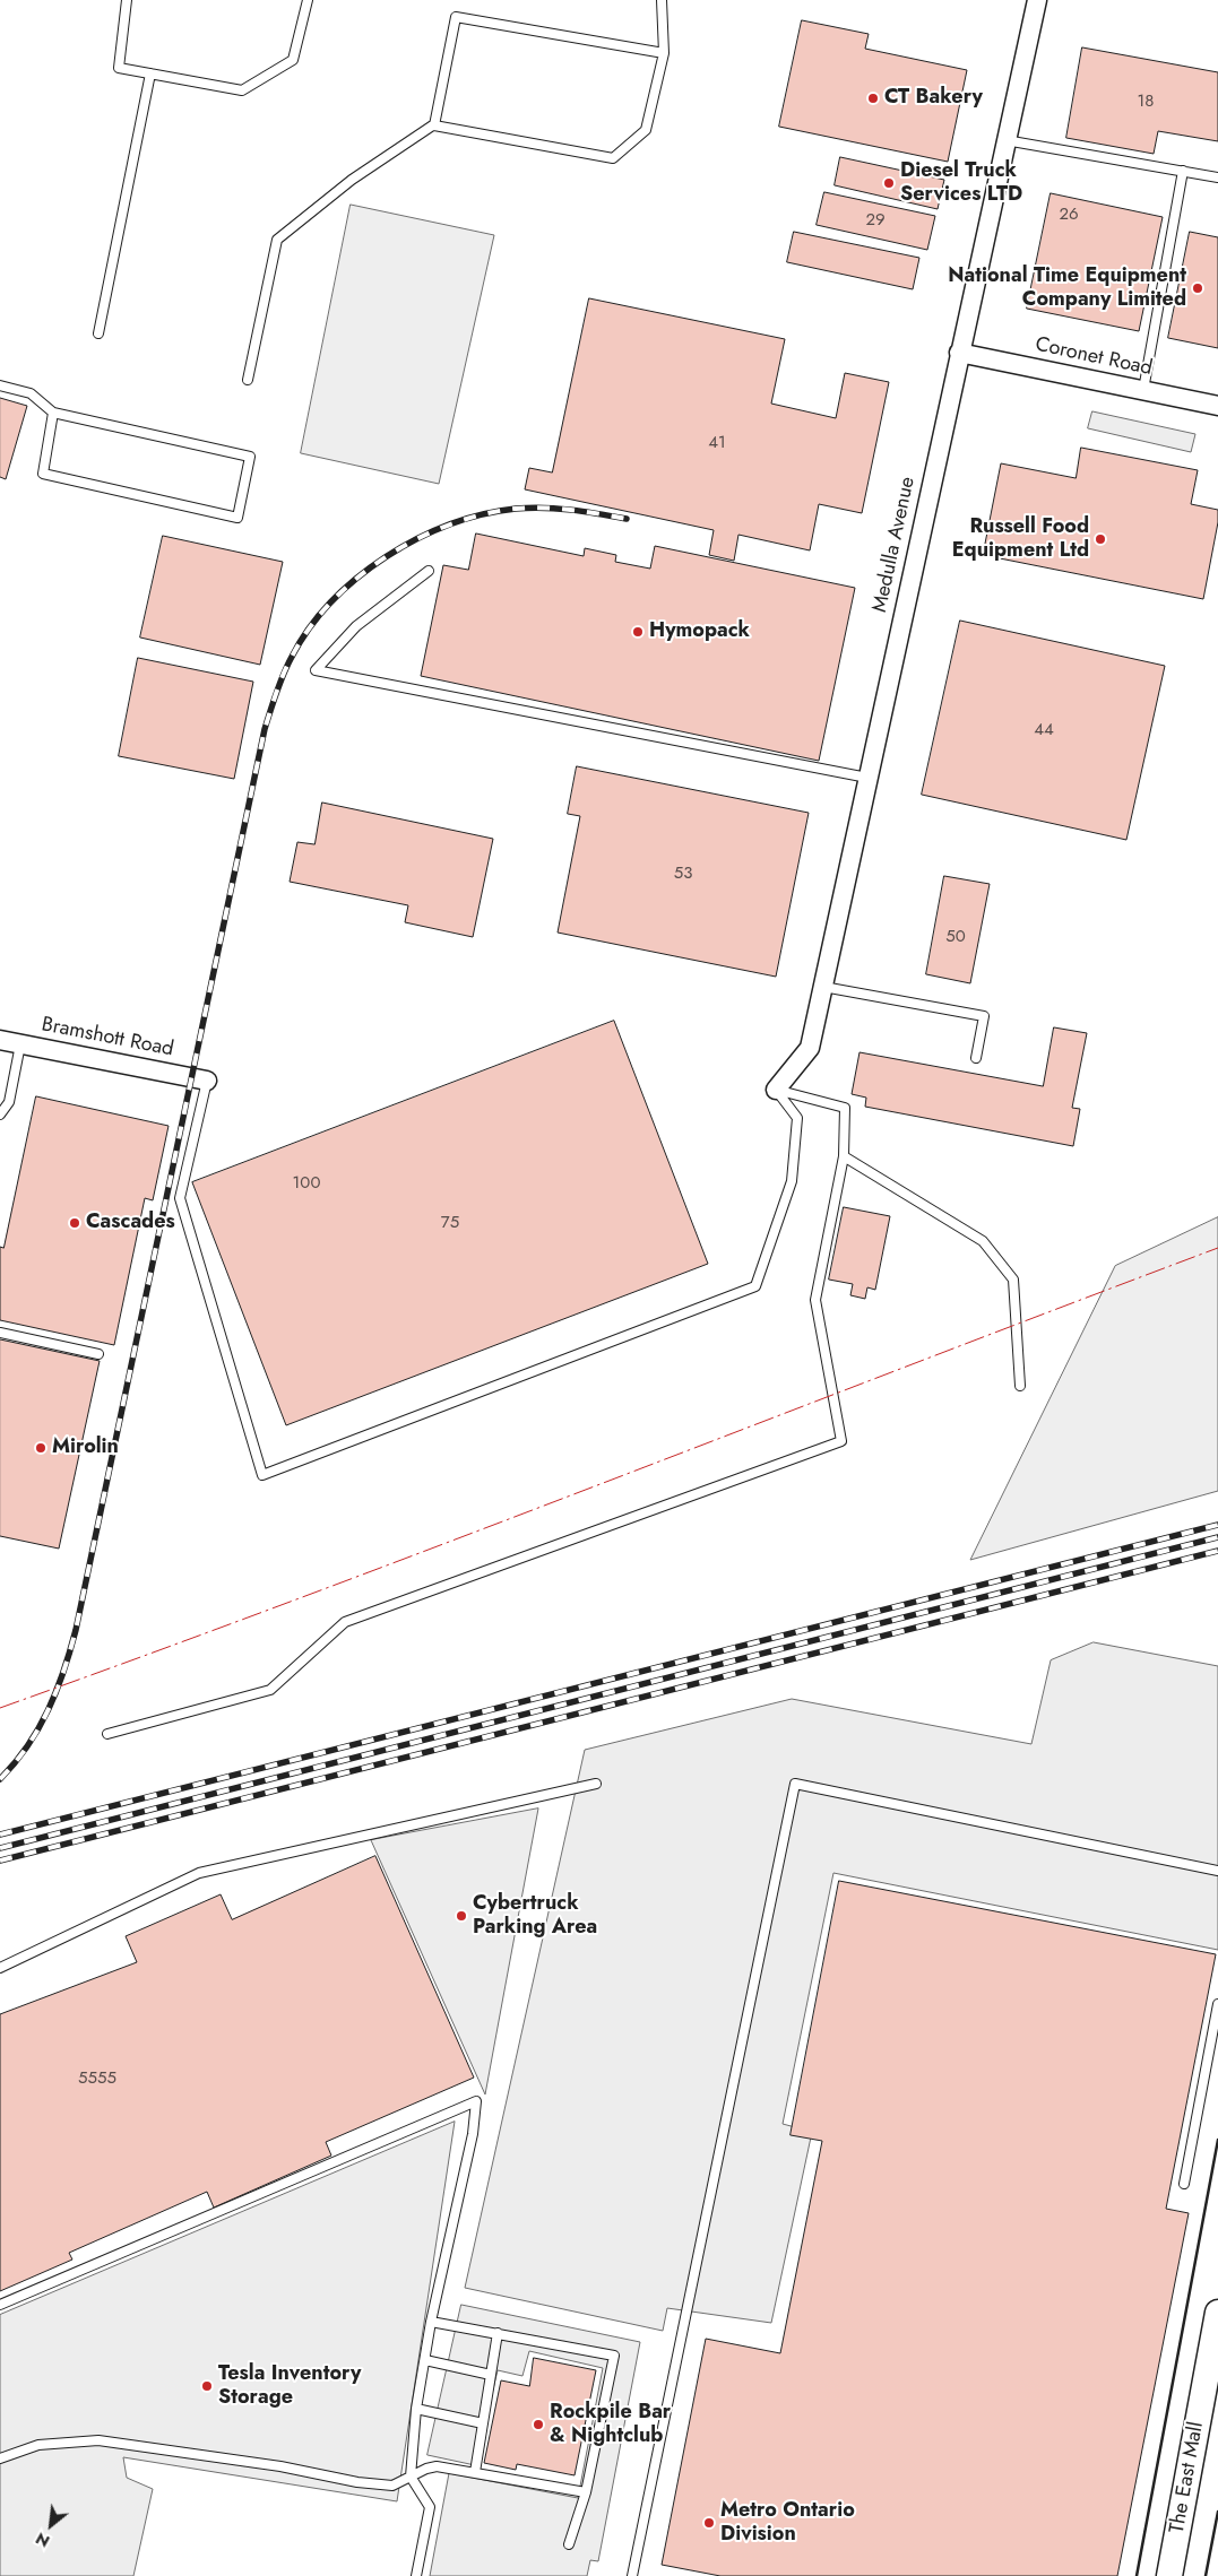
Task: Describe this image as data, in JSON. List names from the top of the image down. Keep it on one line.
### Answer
{"streets":{"main road":["The East Mall"],"street":["Coronet Road","Medulla Avenue","Bramshott Road"]},"crossings":[["Coronet Road","Medulla Avenue"]],"places":["CT Bakery","Diesel Truck Services LTD","National Time Equipment Company Limited","Russell Food Equipment Ltd","Hymopack","Cascades","Mirolin","Cybertruck Parking Area","Tesla Inventory Storage","Rockpile Bar & Nightclub","Metro Ontario Division"],"house_numbers":["18","26","29","41","44","53","50","100","75","5555"],"north":"bottom left"}
